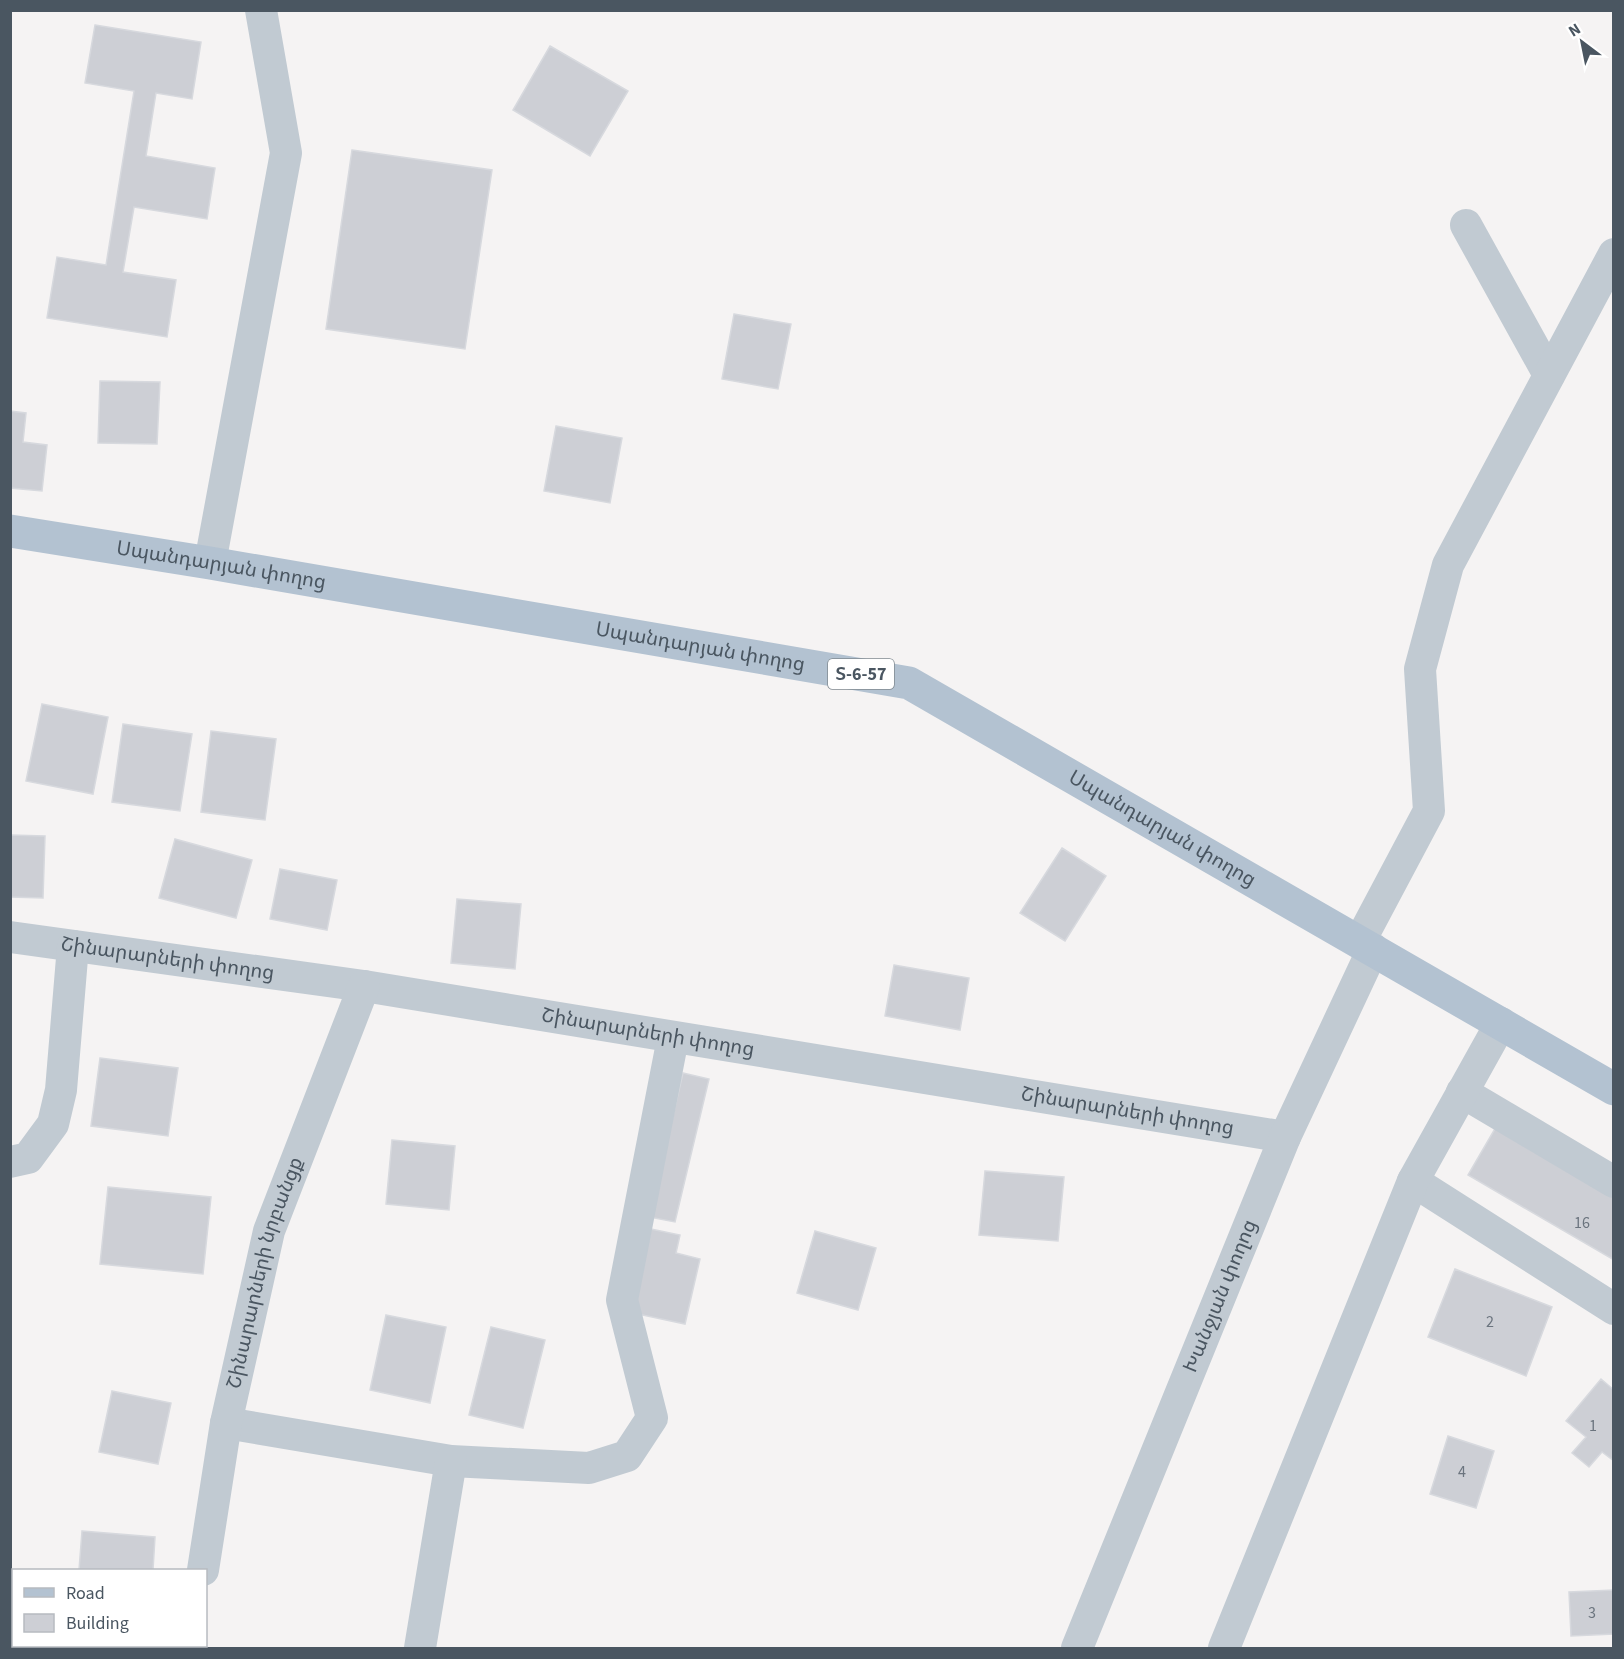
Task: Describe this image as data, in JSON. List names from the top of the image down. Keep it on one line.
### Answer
{"streets":{"main road":["Սպանդարյան փողոց","Տ-6-57"],"street":["Շինարարների փողոց","Շինարարների նրբանցք","Խանջյան փողոց"]},"crossings":[["Սպանդարյան փողոց","Խանջյան փողոց"],["Շինարարների փողոց","Շինարարների նրբանցք"],["Շինարարների փողոց","Խանջյան փողոց"]],"house_numbers":["16","2","1","4","3"],"legend":["Road","Building"],"north":"top left"}
